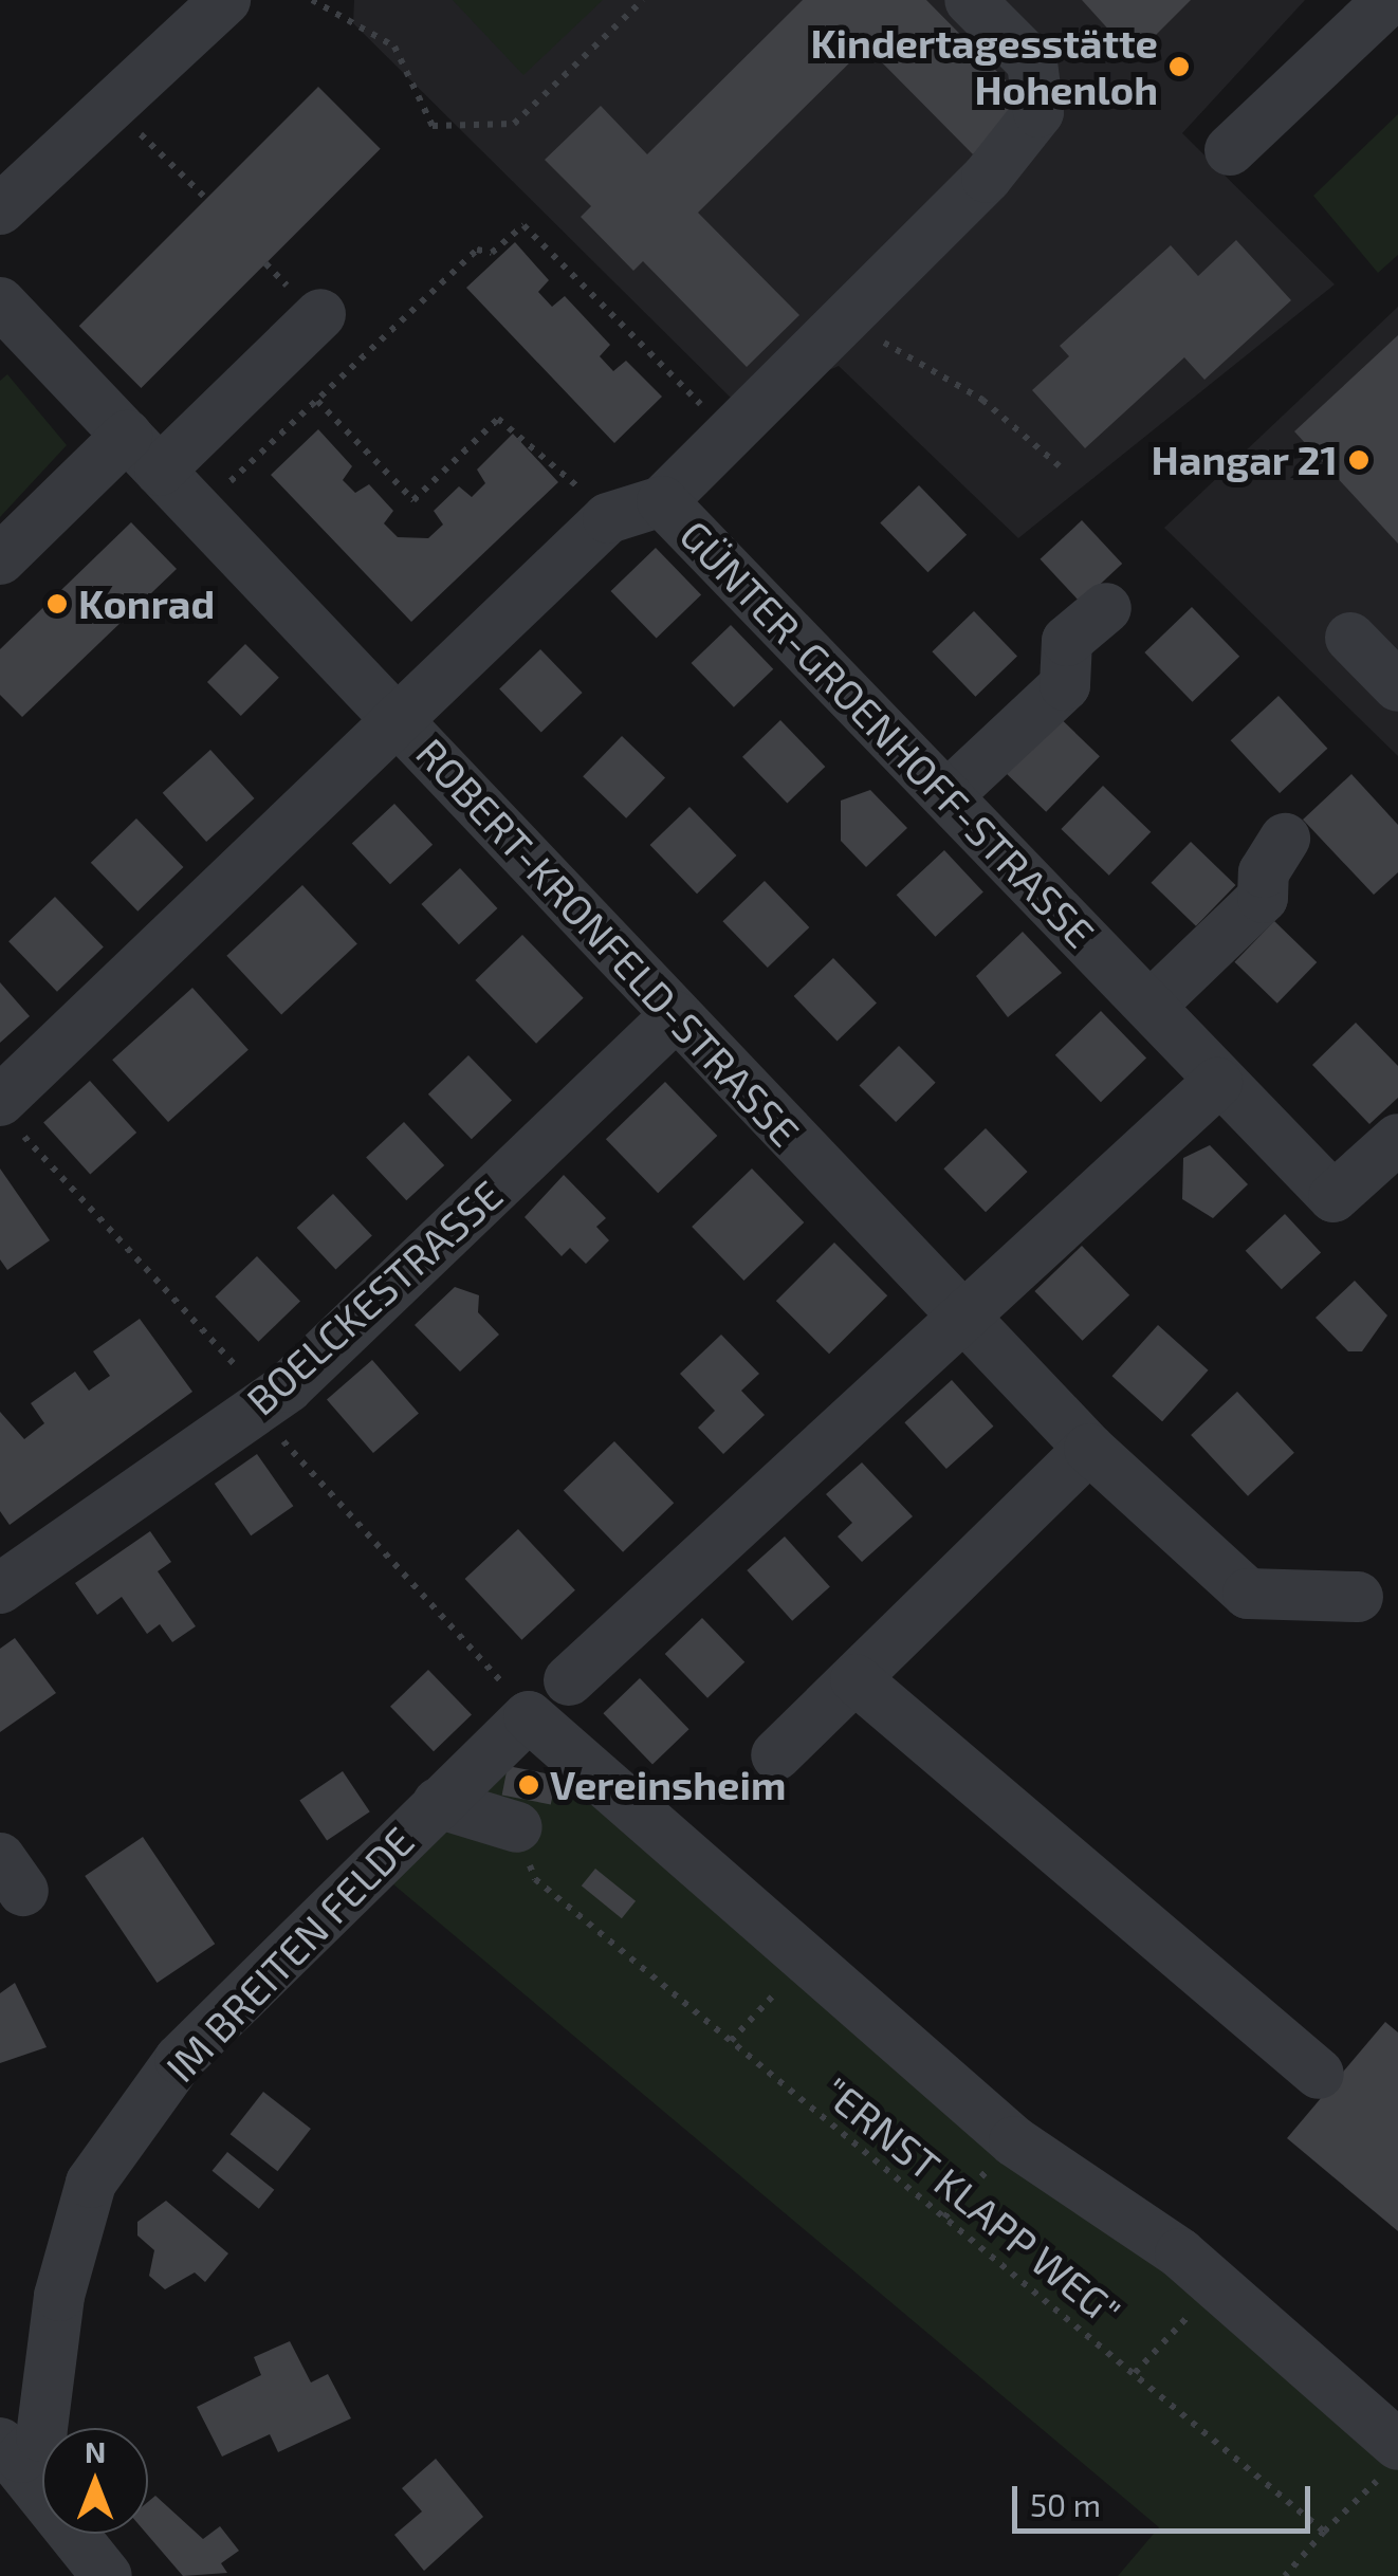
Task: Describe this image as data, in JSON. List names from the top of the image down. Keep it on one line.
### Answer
{"streets":{"street":["GÜNTER-GROENHOFF-STRASSE","ROBERT-KRONFELD-STRASSE","BOELCKESTRASSE","IM BREITEN FELDE"],"path":["\"ERNST KLAPP WEG\""]},"crossings":[["GÜNTER-GROENHOFF-STRASSE","ROBERT-KRONFELD-STRASSE"],["ROBERT-KRONFELD-STRASSE","BOELCKESTRASSE"]],"places":["Kindertagesstätte Hohenloh","Hangar 21","Konrad","Vereinsheim"],"scale_bar":"50 m","north":"top"}
